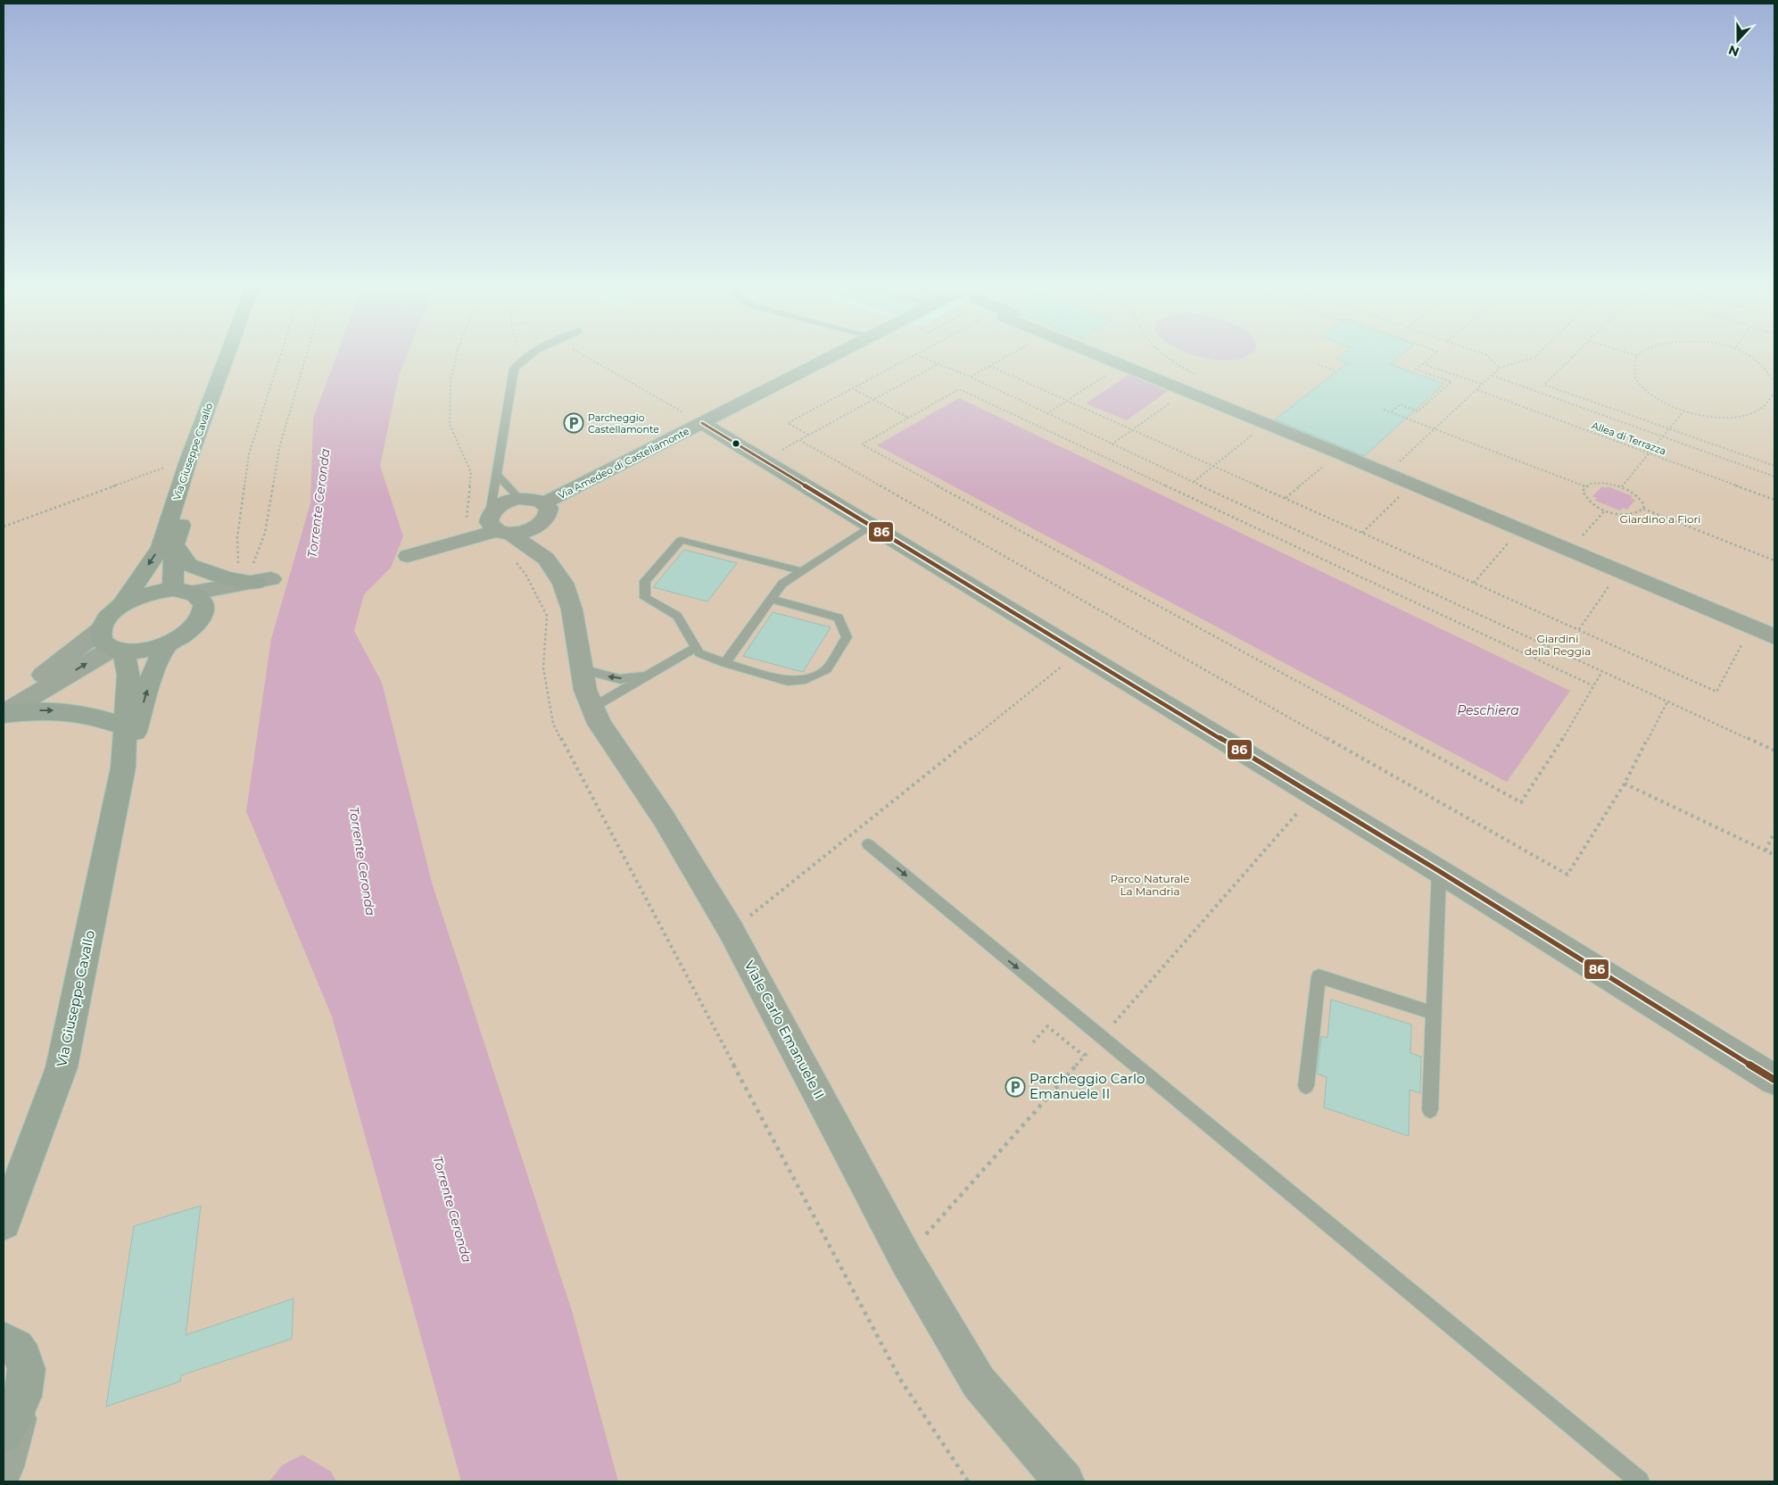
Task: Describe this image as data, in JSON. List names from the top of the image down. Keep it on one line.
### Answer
{"streets":{"street":["Via Giuseppe Cavallo","Via Amedeo di Castellamonte","Viale Carlo Emanuele II"],"path":["Allea di Terrazza"]},"crossings":[["Via Amedeo di Castellamonte","Viale Carlo Emanuele II"]],"water":["Torrente Ceronda","Peschiera"],"parks":["Giardino a Fiori","Giardini della Reggia","Parco Naturale La Mandria"],"places":{"parking":["Parcheggio Castellamonte","Parcheggio Carlo Emanuele II"]},"lines":["transit line 86"],"north":"bottom"}
